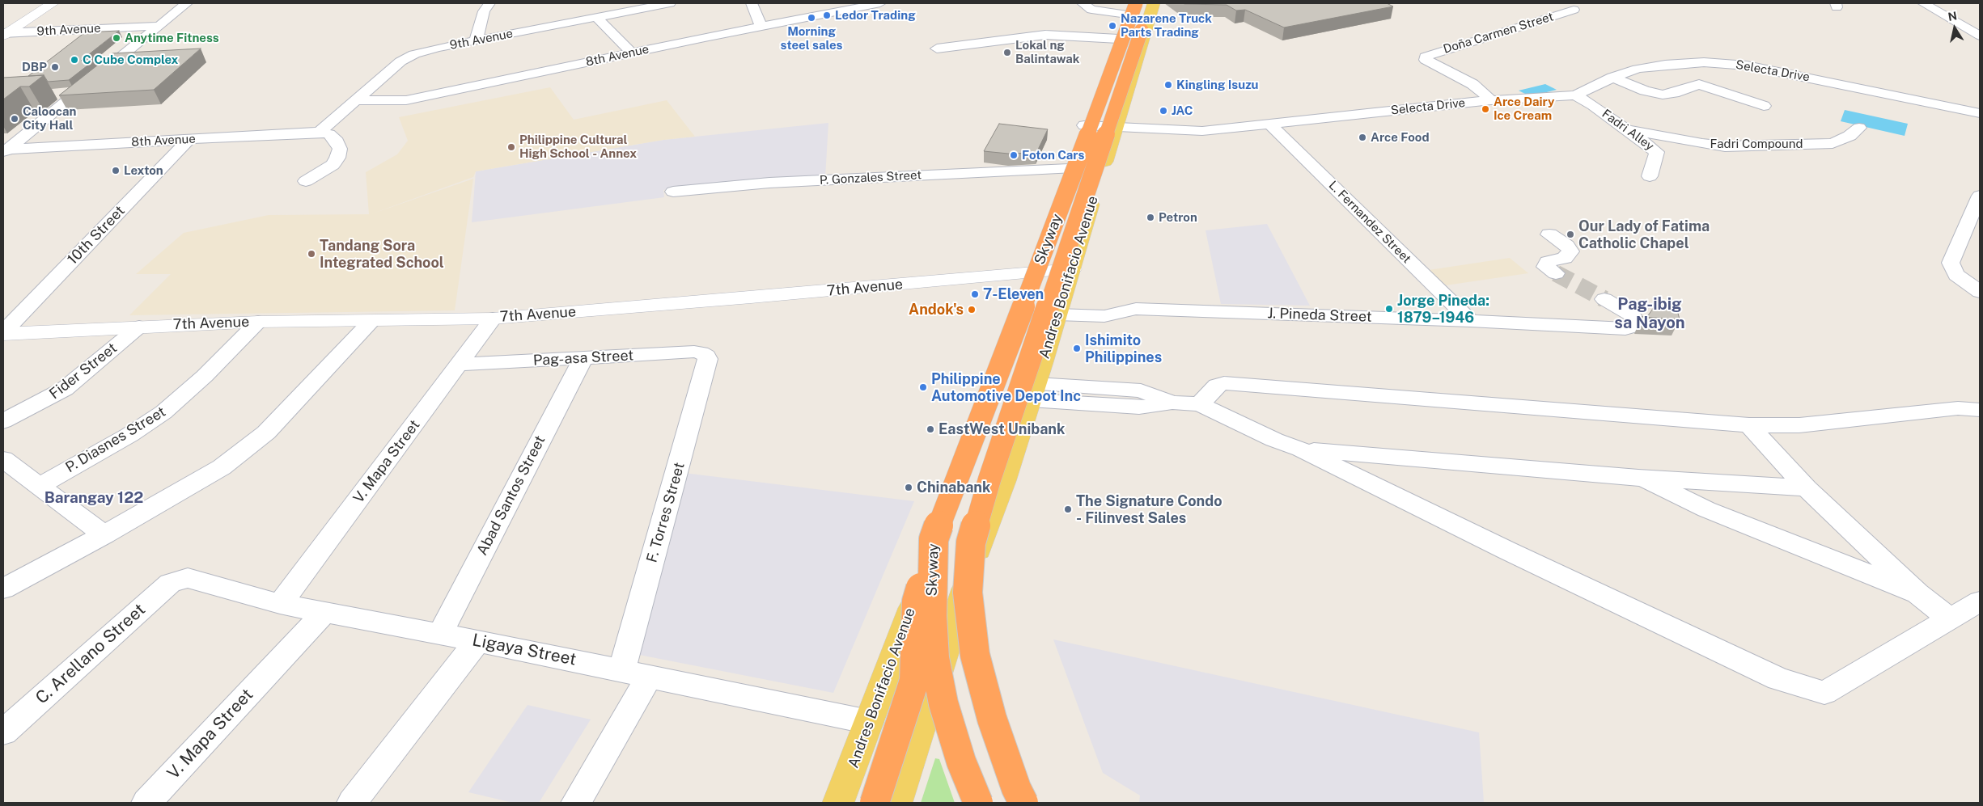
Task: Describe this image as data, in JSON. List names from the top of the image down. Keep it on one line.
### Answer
{"streets":{"highway":["Skyway"],"main road":["Andres Bonifacio Avenue","7th Avenue"],"street":["9th Avenue","Doña Carmen Street","8th Avenue","Selecta Drive","Fadri Alley","Fadri Compound","P. Gonzales Street","L. Fernandez Street","10th Street","J. Pineda Street","Pag-asa Street","Fider Street","P. Diasnes Street","V. Mapa Street","Abad Santos Street","F. Torres Street","Ligaya Street","C. Arellano Street"]},"crossings":[["9th Avenue","8th Avenue"],["Doña Carmen Street","Selecta Drive"],["8th Avenue","10th Street"],["Selecta Drive","Fadri Alley"],["Selecta Drive","L. Fernandez Street"],["Selecta Drive","Andres Bonifacio Avenue"],["Fadri Alley","Fadri Compound"],["P. Gonzales Street","Andres Bonifacio Avenue"],["L. Fernandez Street","J. Pineda Street"],["10th Street","7th Avenue"],["Skyway","Andres Bonifacio Avenue"],["Andres Bonifacio Avenue","7th Avenue"],["Andres Bonifacio Avenue","J. Pineda Street"],["Andres Bonifacio Avenue","Ligaya Street"],["7th Avenue","Fider Street"],["7th Avenue","P. Diasnes Street"],["7th Avenue","V. Mapa Street"],["Pag-asa Street","V. Mapa Street"],["Pag-asa Street","Abad Santos Street"],["Pag-asa Street","F. Torres Street"],["V. Mapa Street","Ligaya Street"],["Abad Santos Street","Ligaya Street"],["F. Torres Street","Ligaya Street"],["Ligaya Street","C. Arellano Street"]],"districts":["Pag-ibig sa Nayon","Barangay 122"],"places":["Ledor Trading","Morning steel sales","Nazarene Truck Parts Trading","Anytime Fitness","Lokal ng Balintawak","C Cube Complex","DBP","Kingling Isuzu","Arce Dairy Ice Cream","JAC","Caloocan City Hall","Arce Food","Philippine Cultural High School - Annex","Foton Cars","Lexton","Petron","Our Lady of Fatima Catholic Chapel","Tandang Sora Integrated School","7-Eleven","Jorge Pineda: 1879–1946","Andok's","Ishimito Philippines","Philippine Automotive Depot Inc","EastWest Unibank","Chinabank","The Signature Condo - Filinvest Sales"],"north":"top"}
